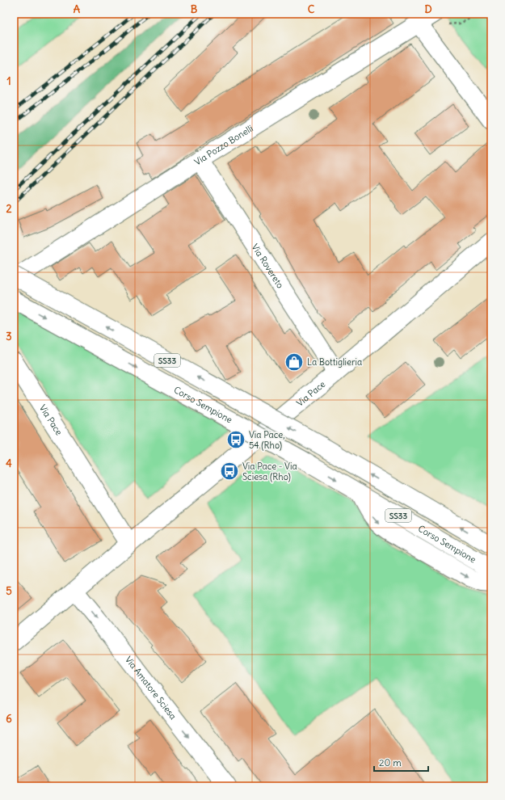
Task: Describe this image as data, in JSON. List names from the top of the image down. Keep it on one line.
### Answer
{"streets":{"main road":["Via Pozzo Bonelli","Via Rovereto","SS33","Via Pace","Corso Sempione","Via Amatore Sciesa"]},"crossings":[["Via Pozzo Bonelli","Via Rovereto"],["Via Rovereto","Via Pace"],["Via Pace","Via Amatore Sciesa"]],"one_way":["Via Amatore Sciesa"],"places":{"shop":["La Bottiglieria"],"bus stop":["Via Pace, 54 (Rho)","Via Pace - Via Sciesa (Rho)"]},"scale_bar":"20 m","grid":{"columns":["A","B","C","D"],"rows":["1","2","3","4","5","6"]}}
